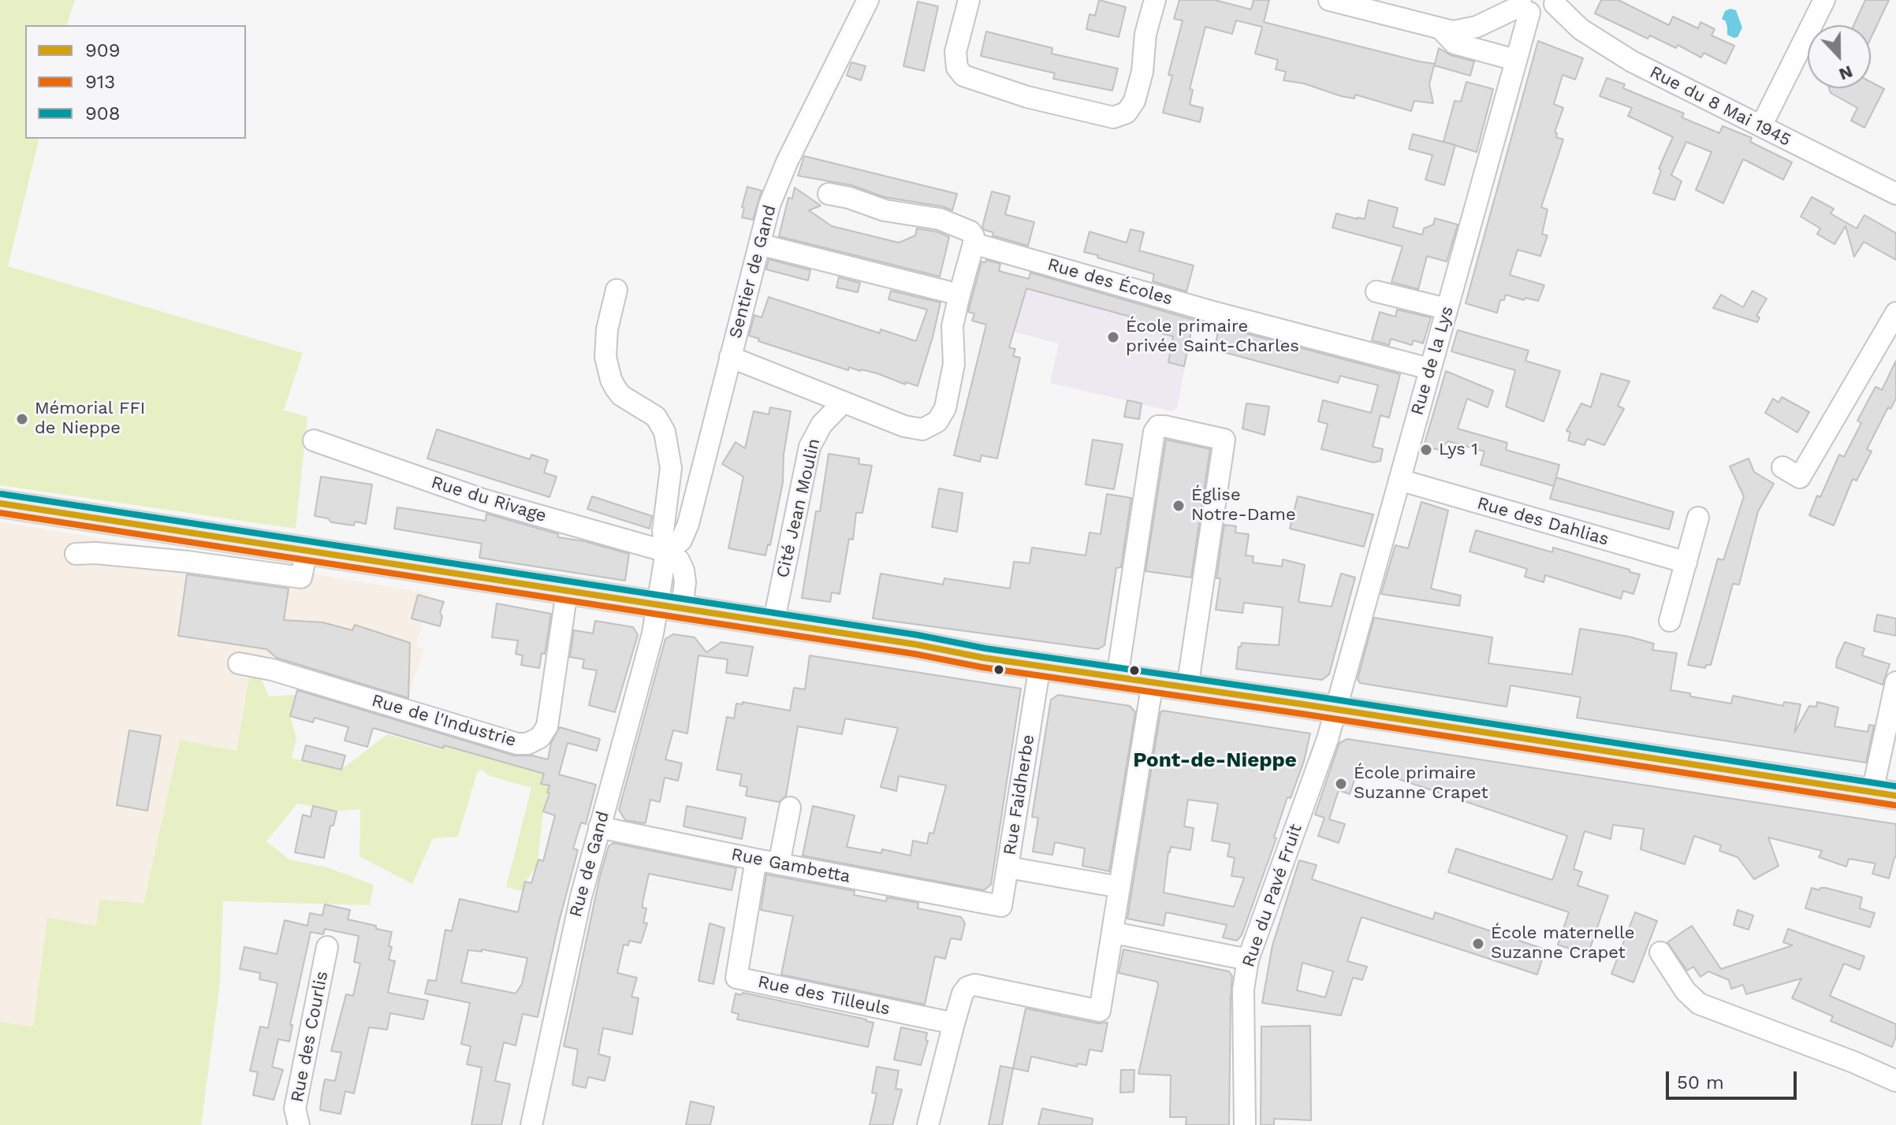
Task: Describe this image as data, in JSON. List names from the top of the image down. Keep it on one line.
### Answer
{"streets":{"street":["Rue du 8 Mai 1945","Sentier de Gand","Rue des Écoles","Rue de la Lys","Rue du Rivage","Cité Jean Moulin","Rue des Dahlias","Rue de l'Industrie","Rue Faidherbe","Rue de Gand","Rue Gambetta","Rue du Pavé Fruit","Rue des Tilleuls","Rue des Courlis"]},"crossings":[["Sentier de Gand","Rue du Rivage"],["Rue des Écoles","Rue de la Lys"],["Rue de la Lys","Rue des Dahlias"],["Rue de la Lys","Rue du Pavé Fruit"],["Rue Faidherbe","Rue Gambetta"],["Rue de Gand","Rue Gambetta"],["Rue Gambetta","Rue des Tilleuls"]],"districts":["Pont-de-Nieppe"],"places":["École primaire privée Saint-Charles","Mémorial FFI de Nieppe","Lys 1","Église Notre-Dame","École primaire Suzanne Crapet","École maternelle Suzanne Crapet"],"lines":["transit line 908","transit line 909","transit line 913"],"legend":["909","913","908"],"scale_bar":"50 m","north":"bottom"}
